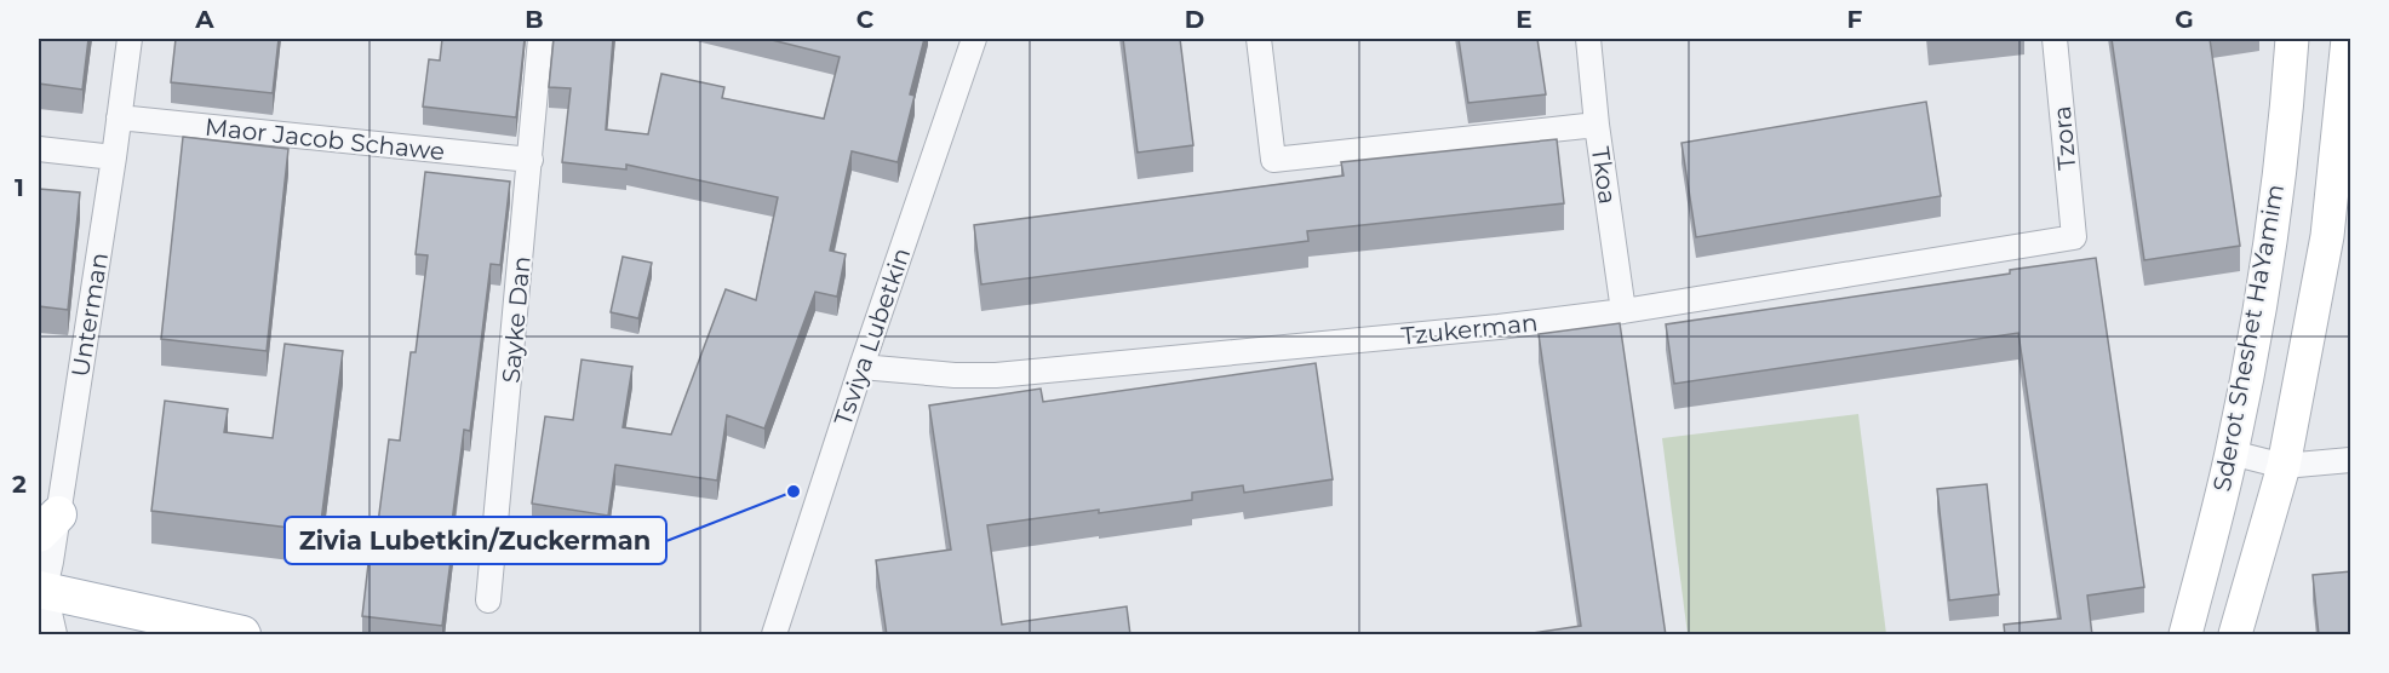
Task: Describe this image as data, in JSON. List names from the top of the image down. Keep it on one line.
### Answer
{"streets":{"street":["Tzora","Maor Jacob Schawe","Tkoa","Unterman","Sayke Dan","Tzukerman","Tsviya Lubetkin","Sderot Sheshet HaYamim"]},"crossings":[["Tzora","Tzukerman"],["Maor Jacob Schawe","Unterman"],["Maor Jacob Schawe","Sayke Dan"],["Tkoa","Tzukerman"],["Tzukerman","Tsviya Lubetkin"]],"places":["Zivia Lubetkin/Zuckerman"],"grid":{"columns":["A","B","C","D","E","F","G"],"rows":["1","2"]}}
